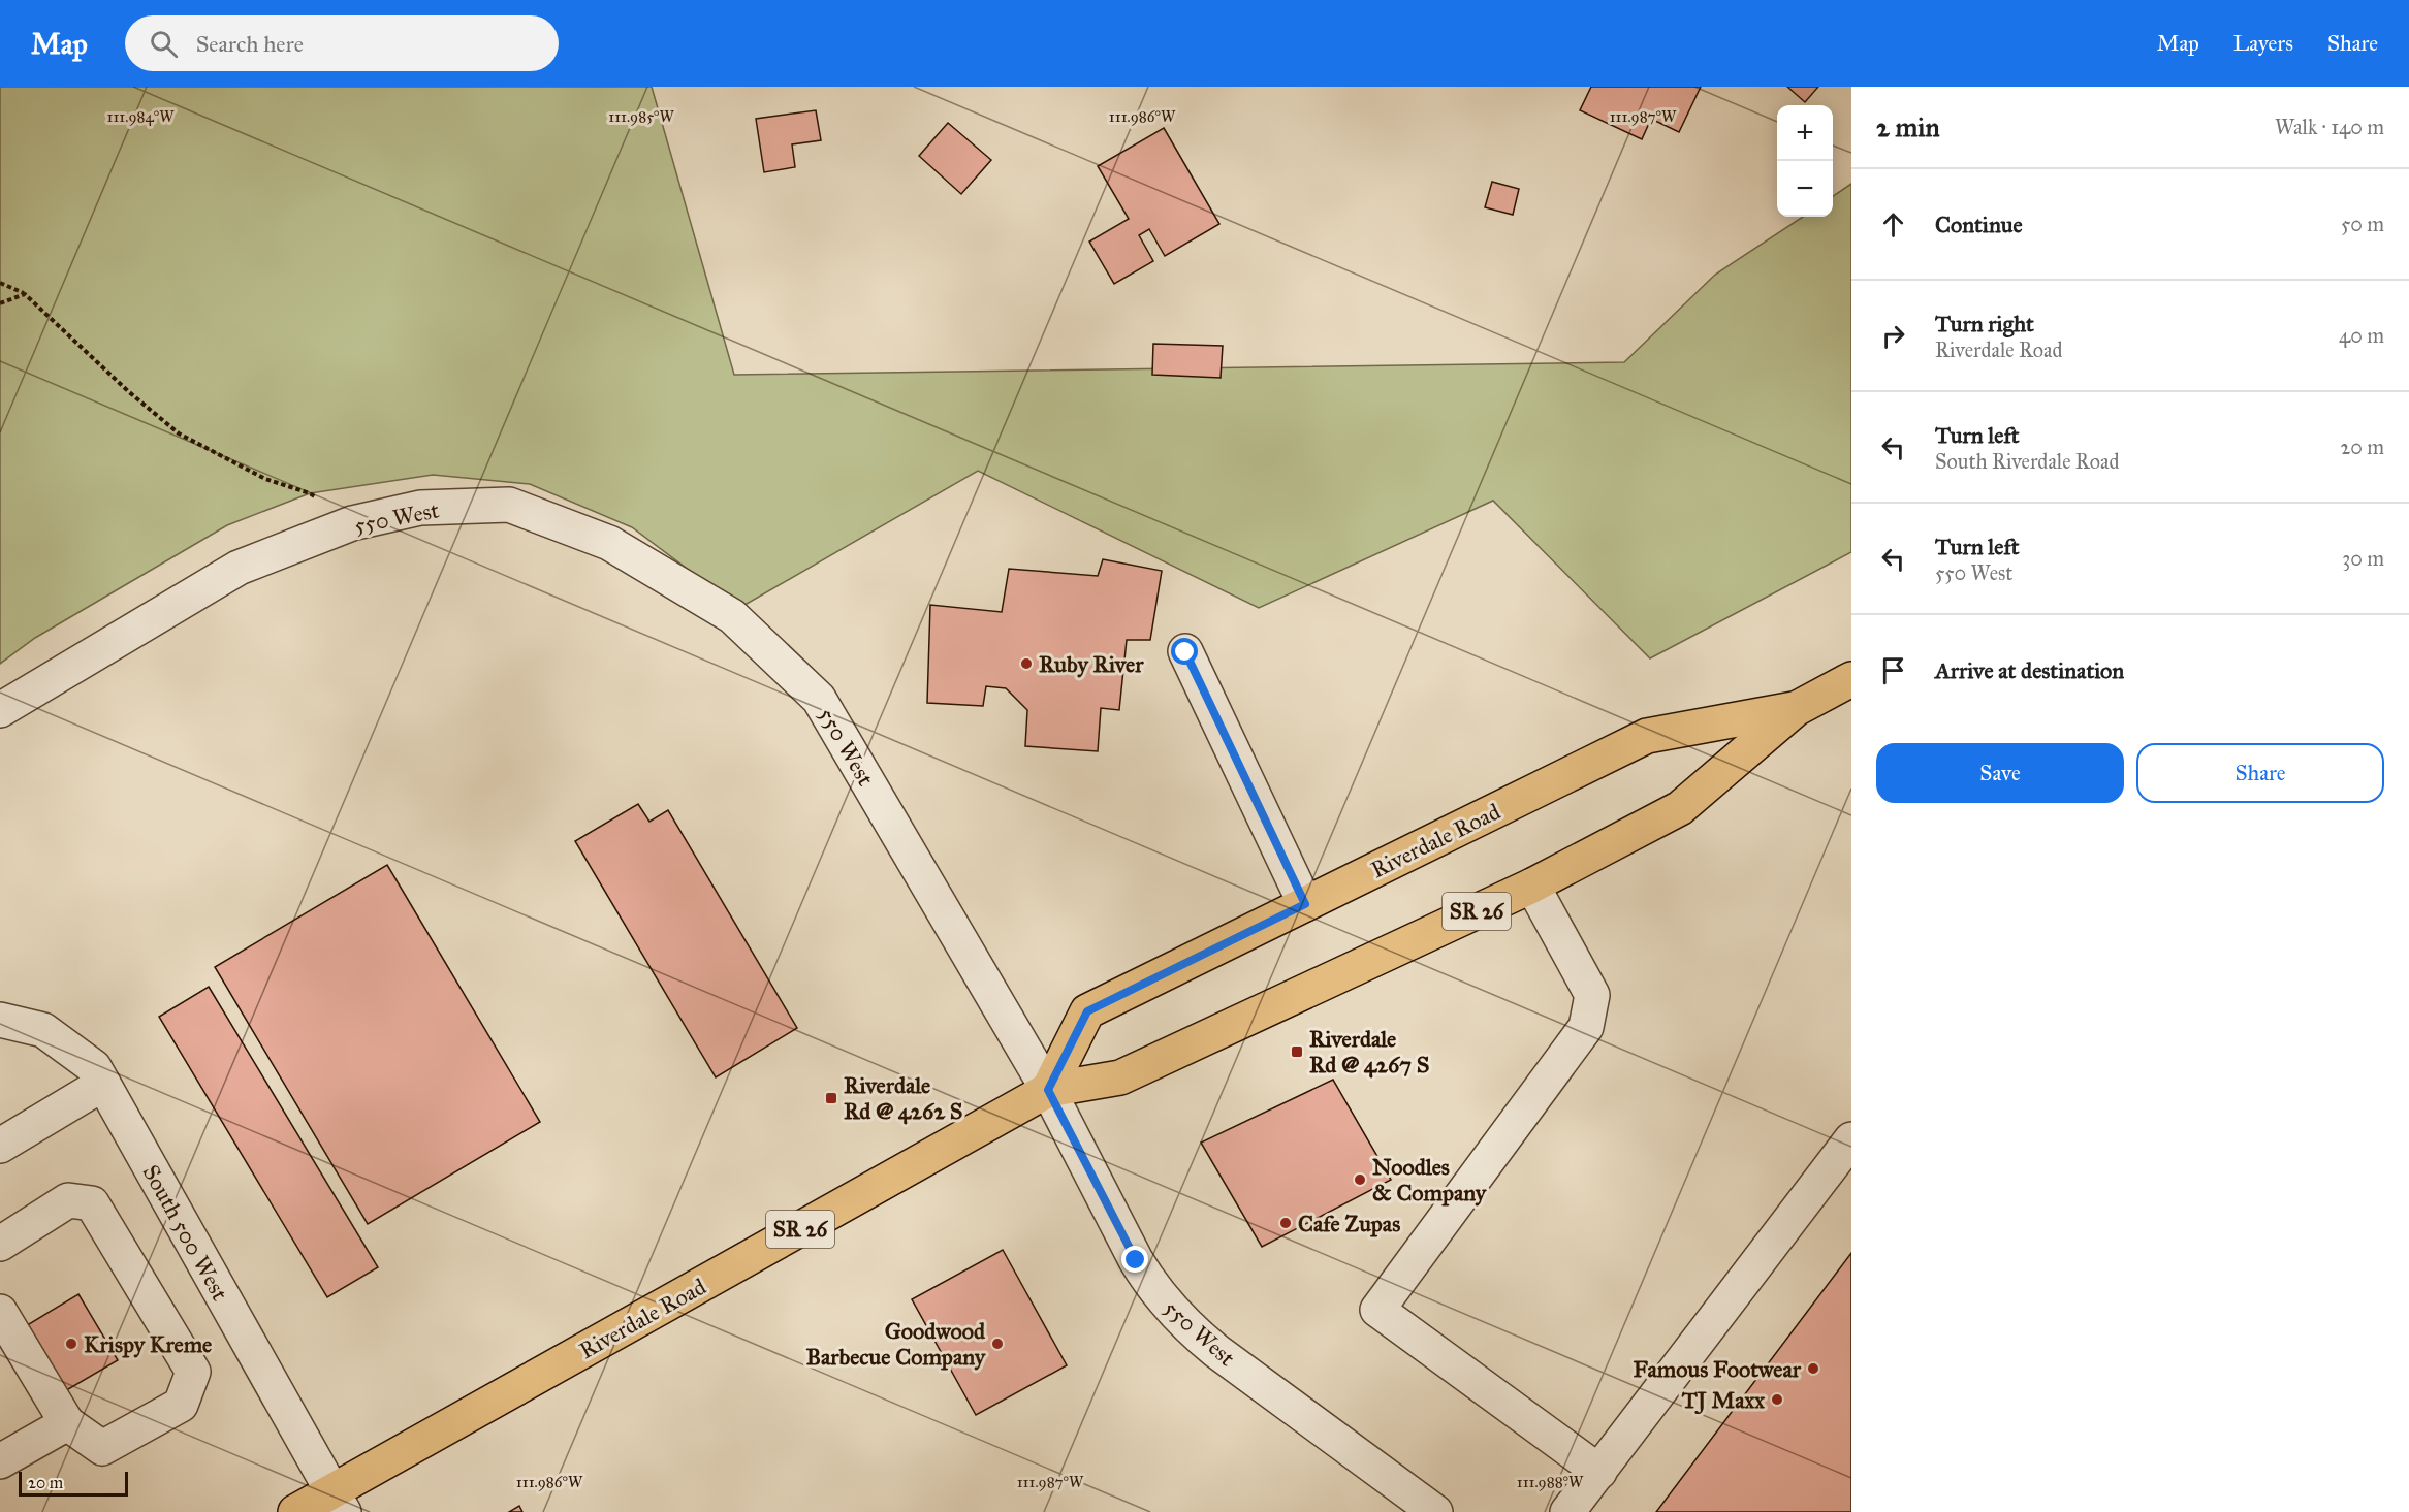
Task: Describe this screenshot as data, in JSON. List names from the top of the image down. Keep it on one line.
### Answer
{"streets":{"main road":["Riverdale Road","SR 26"],"street":["550 West","South 500 West"]},"crossings":[["550 West","Riverdale Road"],["Riverdale Road","South 500 West"]],"places":{"other":["Ruby River","Noodles & Company","Cafe Zupas","Krispy Kreme","Goodwood Barbecue Company","Famous Footwear","TJ Maxx"],"transit":["Riverdale Rd @ 4267 S","Riverdale Rd @ 4262 S"]},"scale_bar":"20 m","page":{"header":"Map","search":"Search here","nav":["Map","Layers","Share"],"heading":["2 min","Walk · 140 m"],"map_buttons":["+","−"],"list":[["Continue","50 m"],["Turn right","Riverdale Road","40 m"],["Turn left","South Riverdale Road","20 m"],["Turn left","550 West","30 m"],"Arrive at destination"],"buttons":["Save","Share"],"scale":"20 m"},"coordinates":["111.984°W","111.987°W","111.985°W","111.986°W","111.988°W"]}
